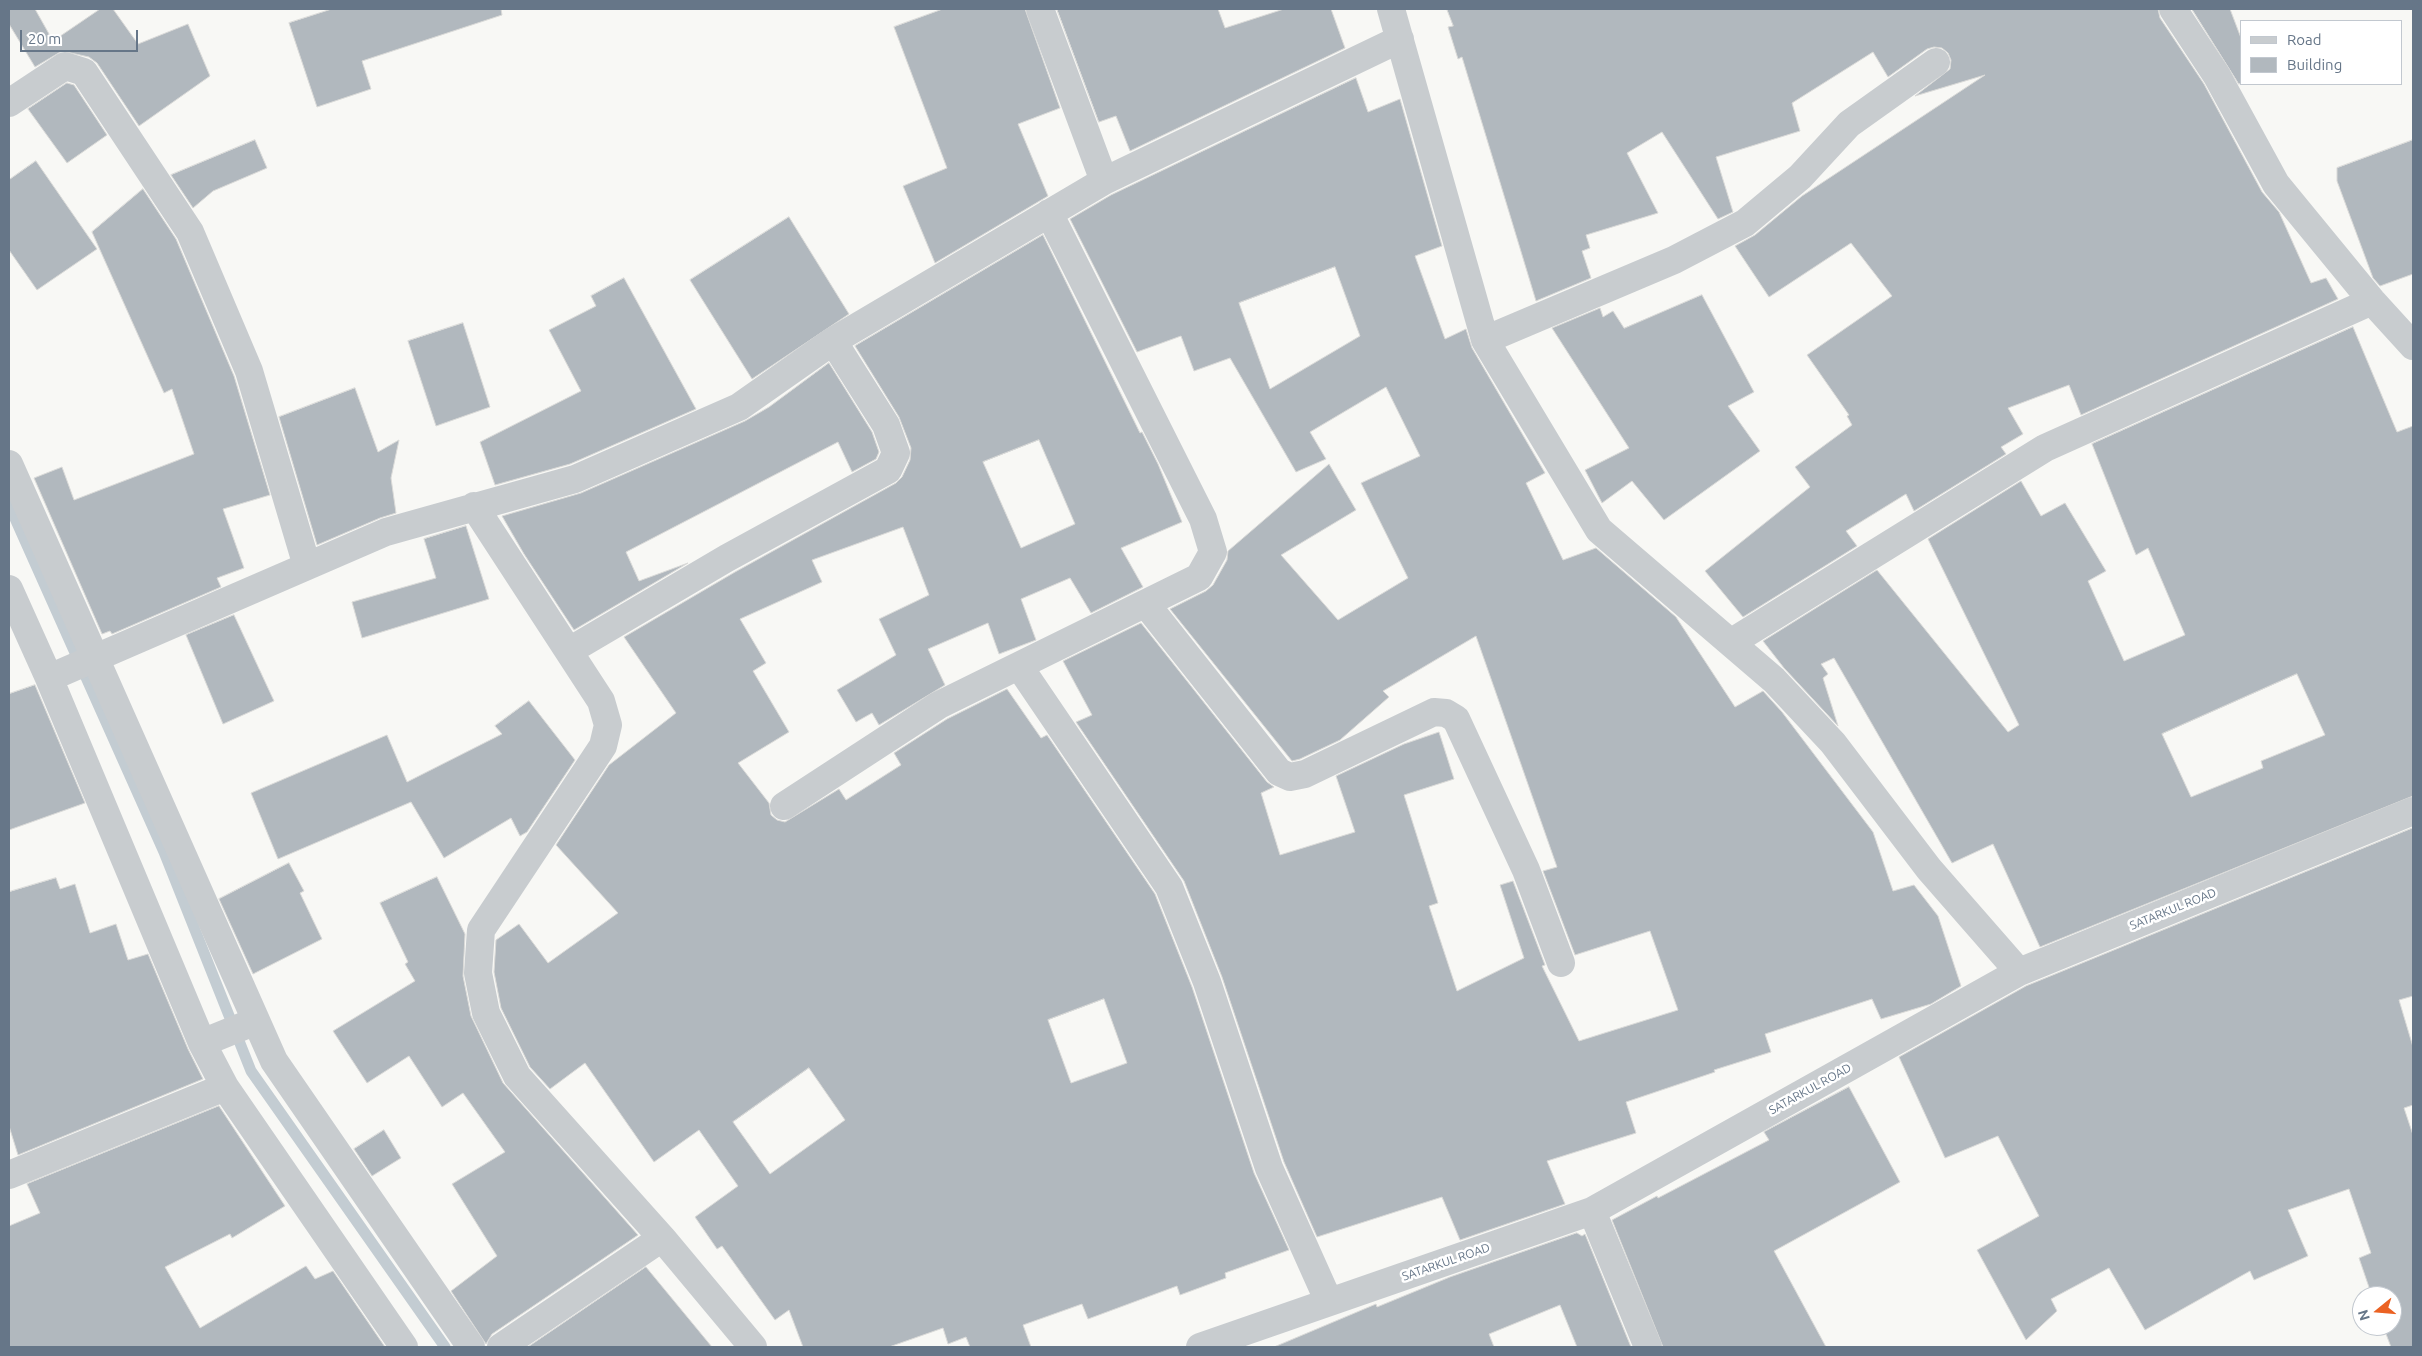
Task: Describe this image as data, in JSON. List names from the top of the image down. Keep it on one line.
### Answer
{"streets":{"street":["SATARKUL ROAD"]},"legend":["Road","Building"],"scale_bar":"20 m","north":"left"}
